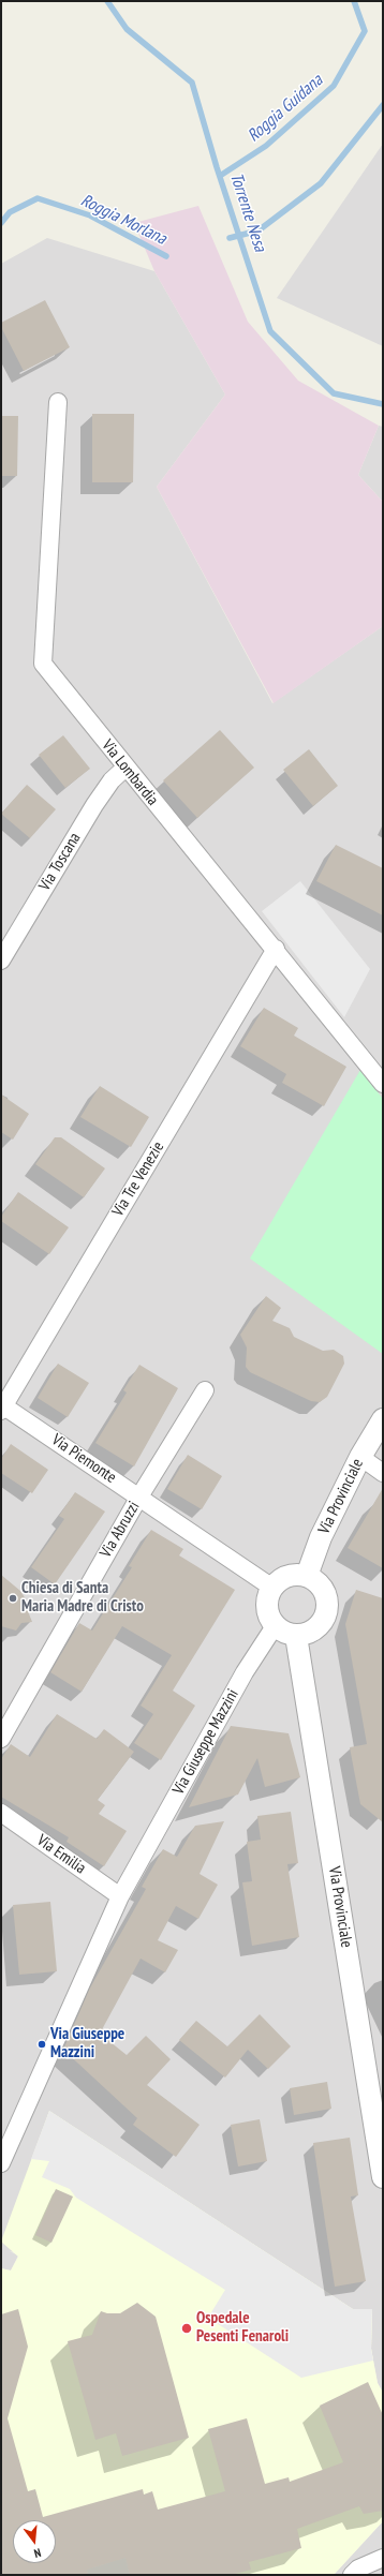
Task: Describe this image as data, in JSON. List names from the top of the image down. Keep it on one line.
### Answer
{"streets":{"street":["Via Lombardia","Via Toscana","Via Tre Venezie","Via Piemonte","Via Provinciale","Via Abruzzi","Via Giuseppe Mazzini","Via Emilia"]},"crossings":[["Via Lombardia","Via Toscana"],["Via Lombardia","Via Tre Venezie"],["Via Tre Venezie","Via Piemonte"],["Via Piemonte","Via Provinciale"],["Via Piemonte","Via Abruzzi"],["Via Piemonte","Via Giuseppe Mazzini"],["Via Provinciale","Via Giuseppe Mazzini"],["Via Giuseppe Mazzini","Via Emilia"]],"water":["Roggia Guidana","Torrente Nesa","Roggia Morlana"],"places":["Chiesa di Santa Maria Madre di Cristo","Via Giuseppe Mazzini","Ospedale Pesenti Fenaroli"],"north":"bottom"}
